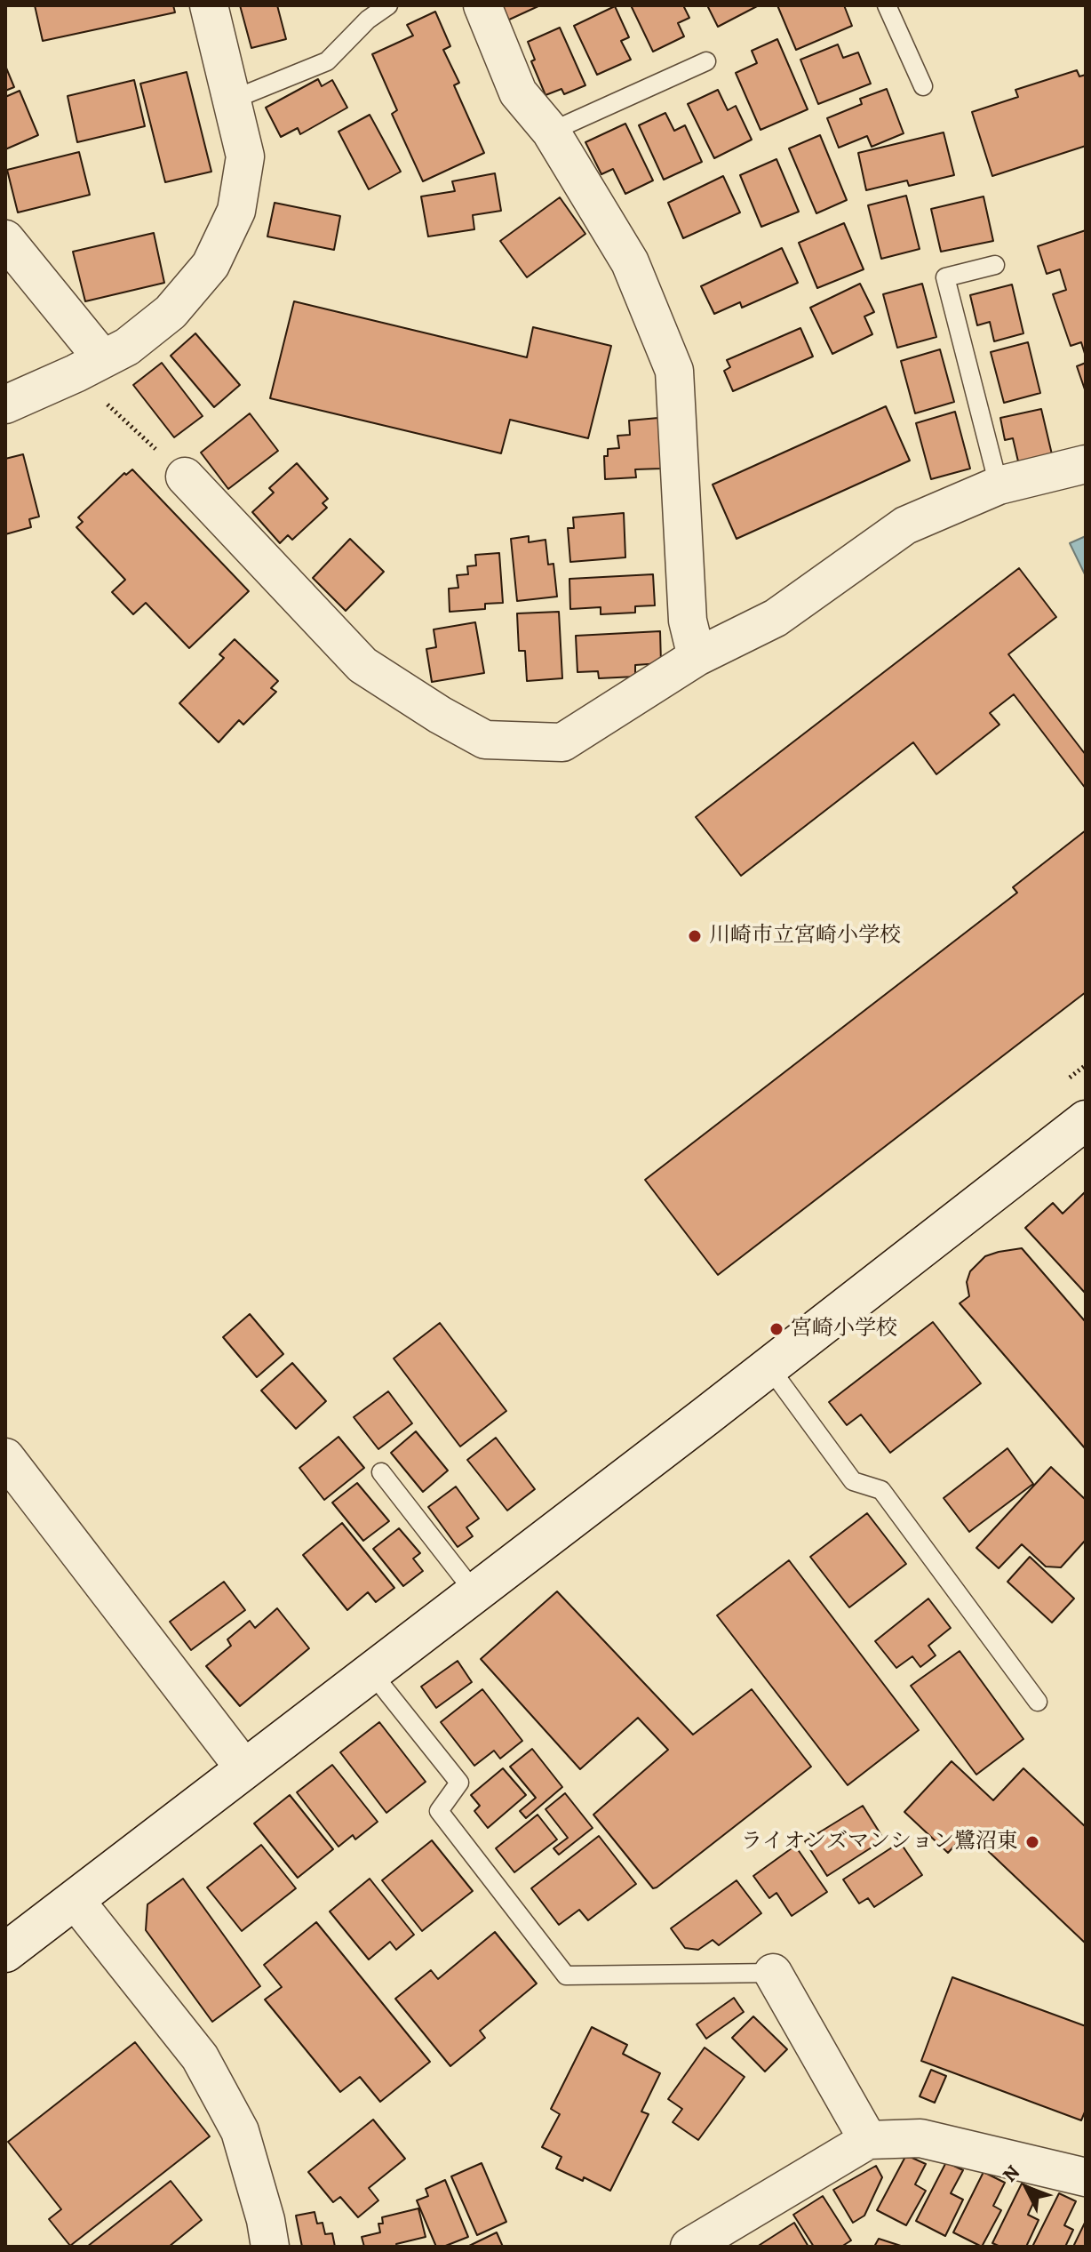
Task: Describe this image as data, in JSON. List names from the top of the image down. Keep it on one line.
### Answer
{"places":["川崎市立宮崎小学校","宮崎小学校","ライオンズマンション鷺沼東"],"north":"top left"}
